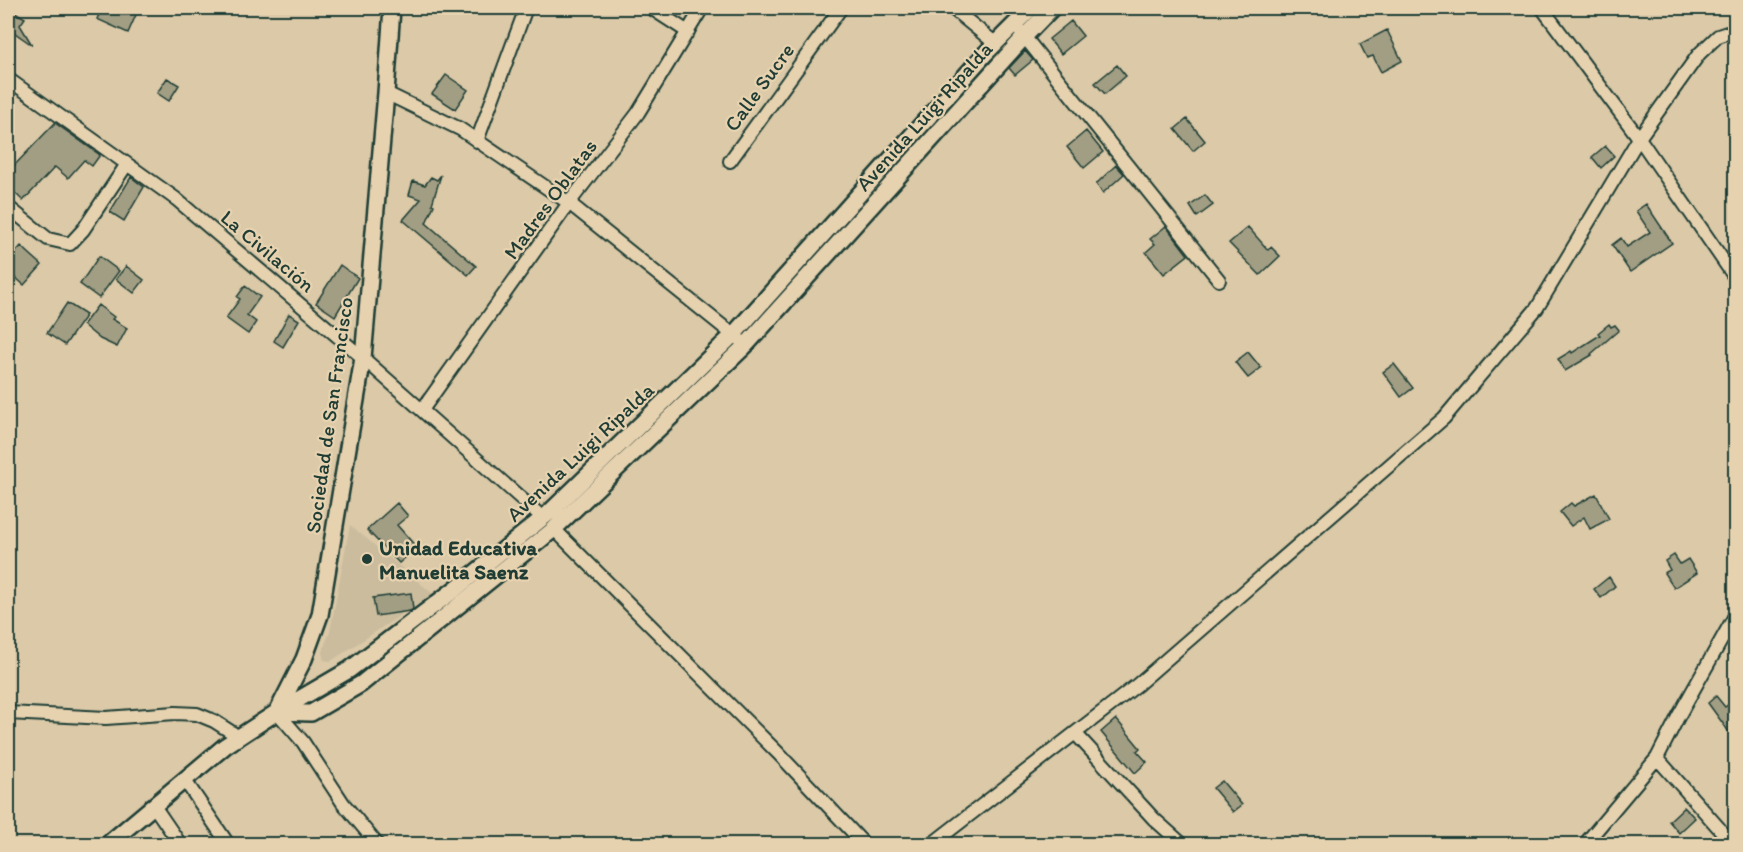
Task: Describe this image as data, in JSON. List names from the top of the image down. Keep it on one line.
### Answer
{"streets":{"street":["Calle Sucre","Avenida Luigi Ripalda","Madres Oblatas","La Civilación","Sociedad de San Francisco"]},"crossings":[["Avenida Luigi Ripalda","La Civilación"],["Avenida Luigi Ripalda","Sociedad de San Francisco"],["Madres Oblatas","La Civilación"],["La Civilación","Sociedad de San Francisco"]],"places":["Unidad Educativa Manuelita Saenz"]}
